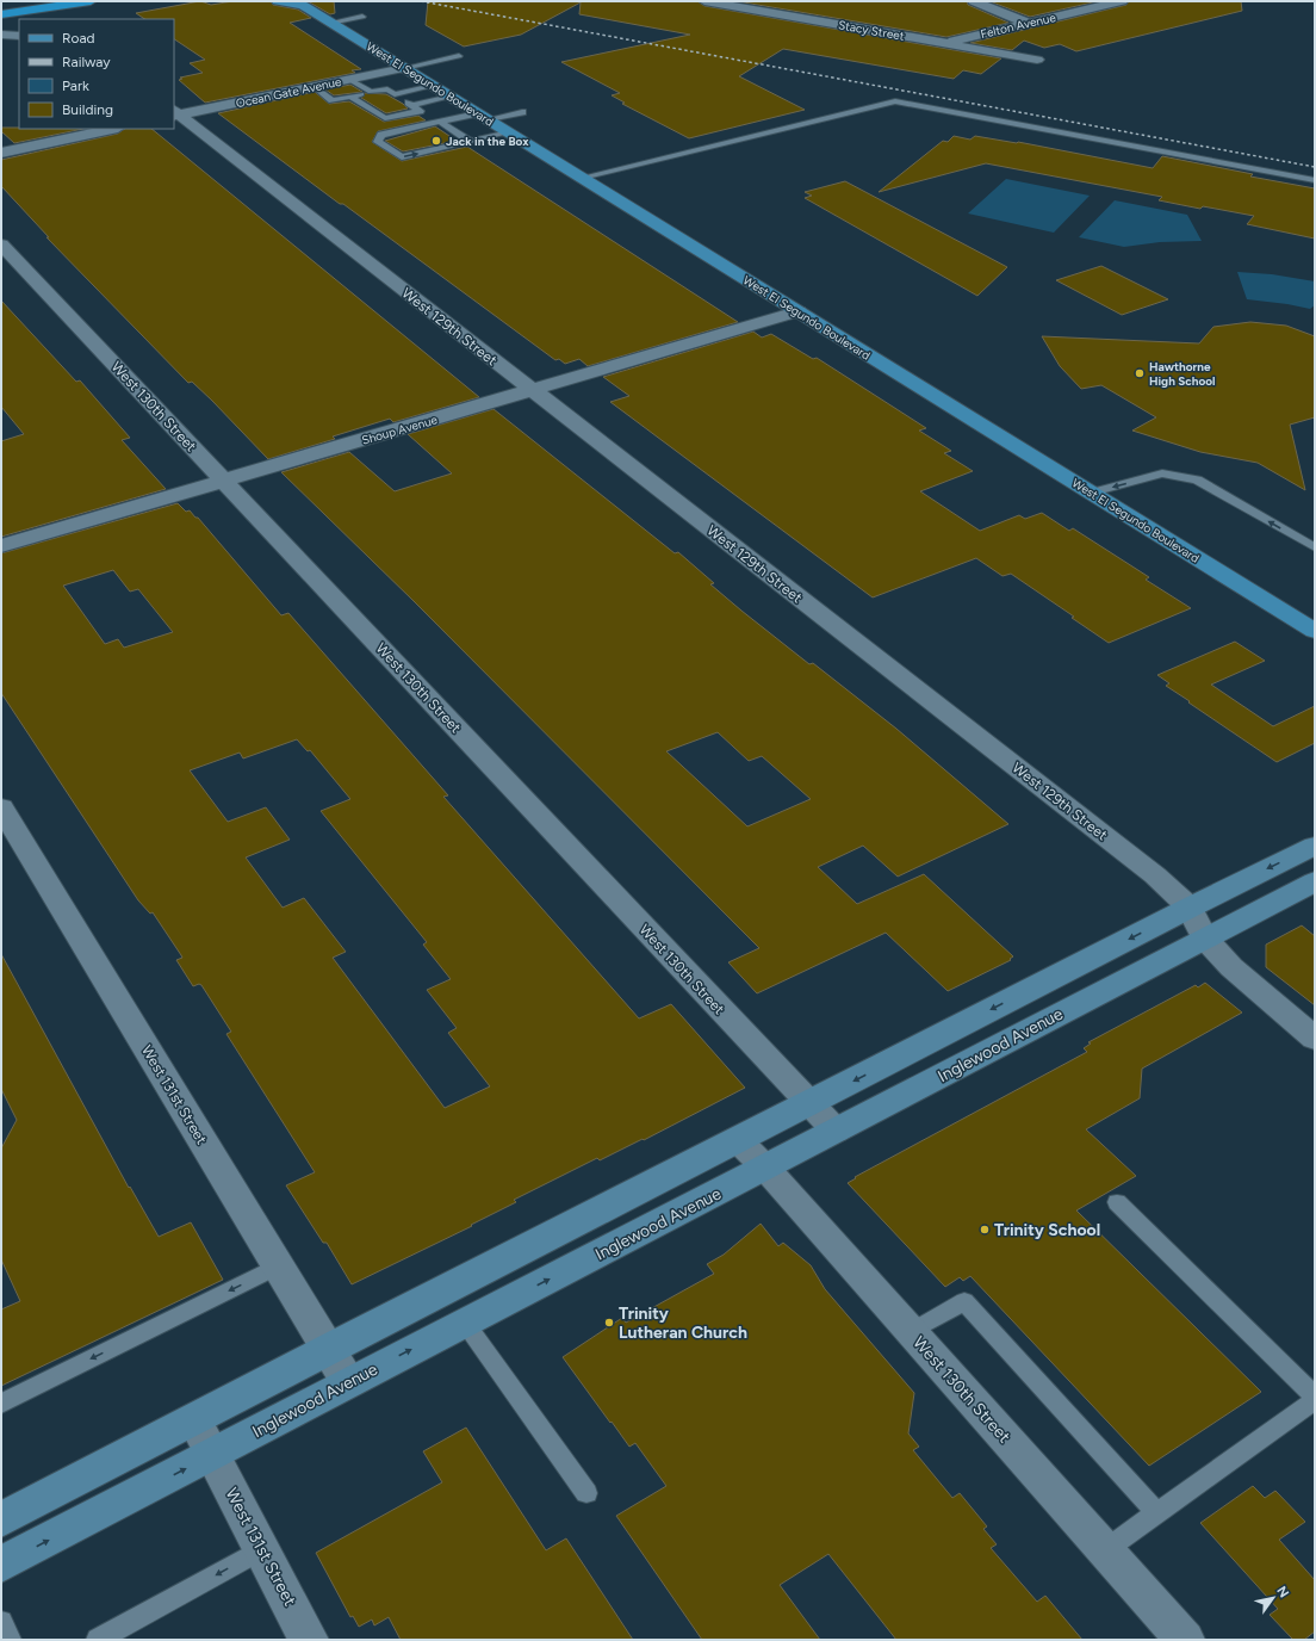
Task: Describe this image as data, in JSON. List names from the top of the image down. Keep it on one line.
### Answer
{"streets":{"main road":["West El Segundo Boulevard","Inglewood Avenue"],"street":["Felton Avenue","Stacy Street","Ocean Gate Avenue","West 129th Street","West 130th Street","Shoup Avenue","West 131st Street"]},"crossings":[["Felton Avenue","Stacy Street"],["West El Segundo Boulevard","Ocean Gate Avenue"],["West El Segundo Boulevard","Shoup Avenue"],["Ocean Gate Avenue","West 129th Street"],["West 129th Street","Shoup Avenue"],["West 129th Street","Inglewood Avenue"],["West 130th Street","Shoup Avenue"],["West 130th Street","Inglewood Avenue"],["Inglewood Avenue","West 131st Street"]],"places":["Jack in the Box","Hawthorne High School","Trinity School","Trinity Lutheran Church"],"legend":["Road","Railway","Park","Building"],"north":"top right"}
